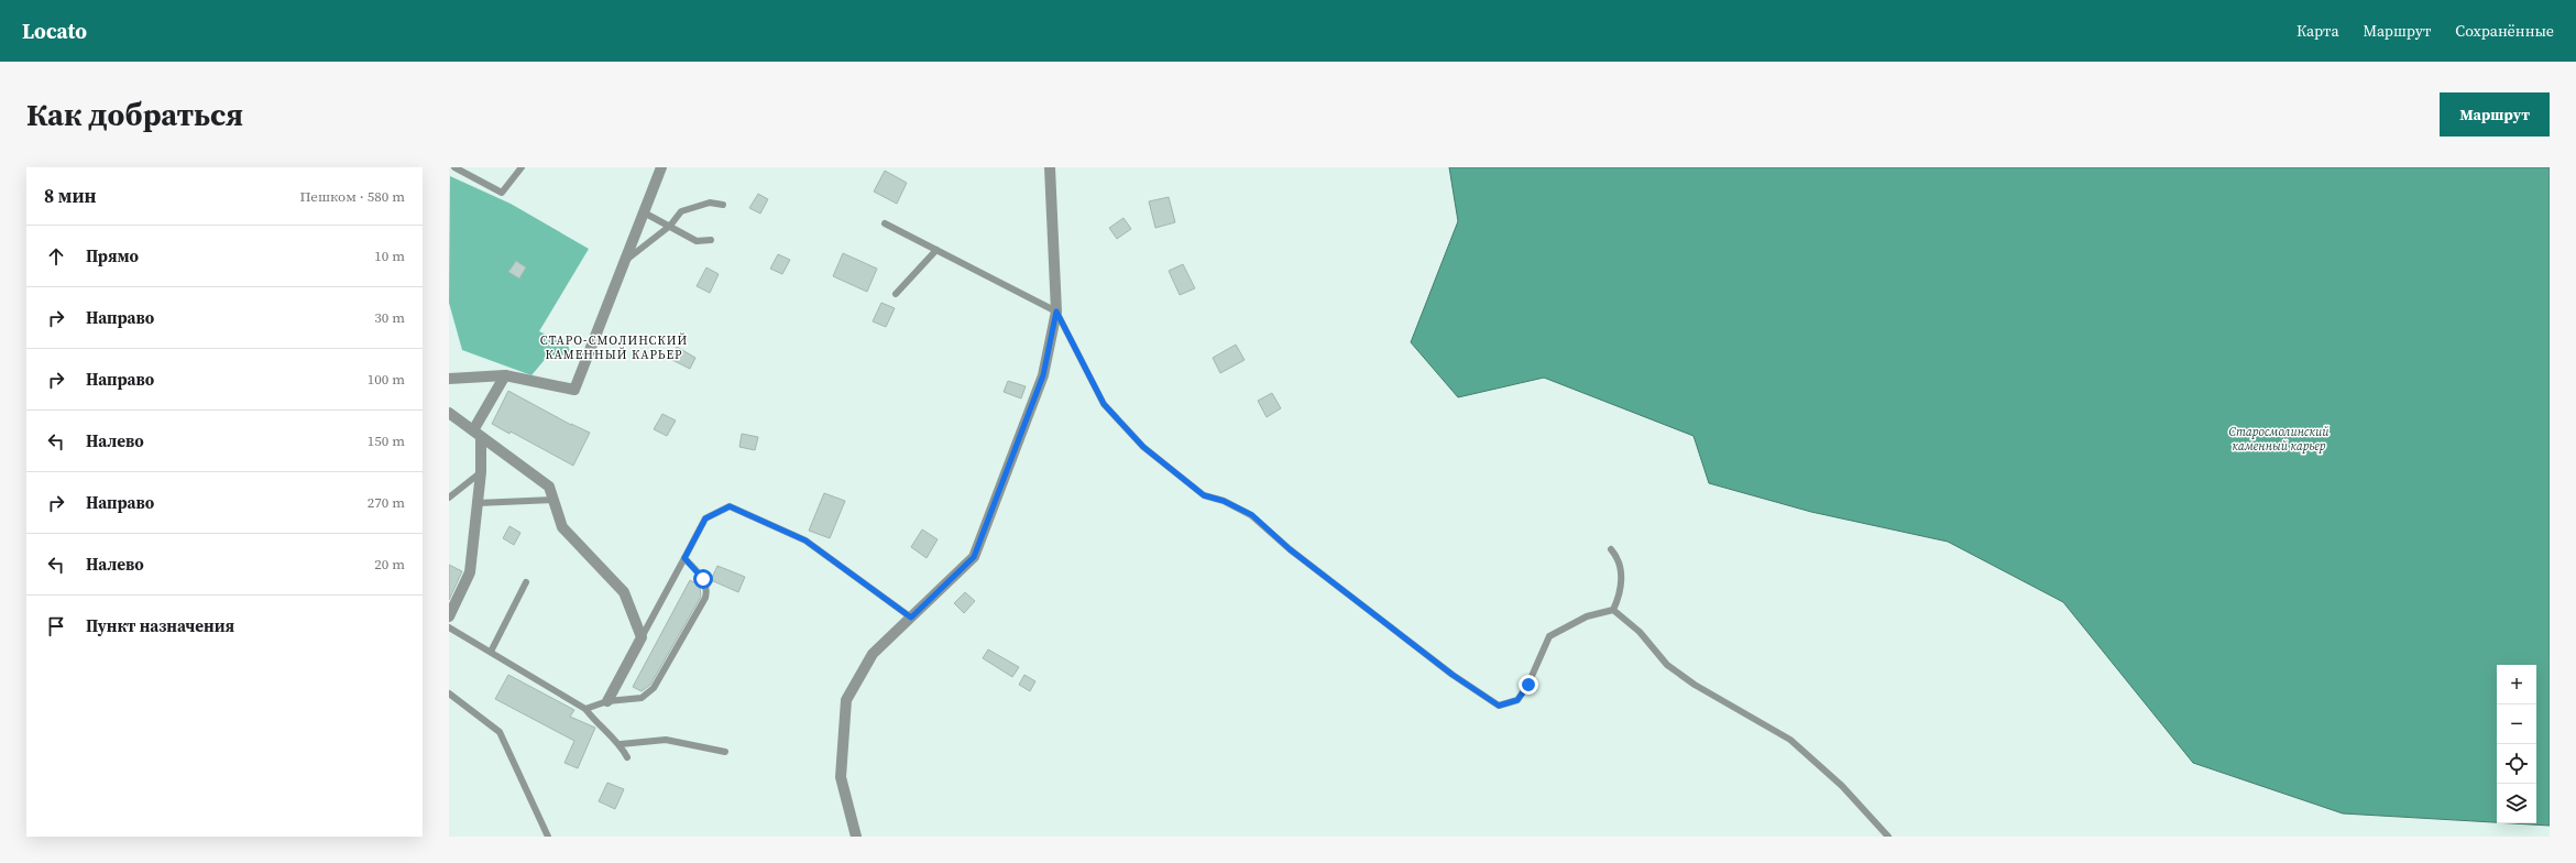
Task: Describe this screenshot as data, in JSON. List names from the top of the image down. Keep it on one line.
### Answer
{"districts":["СТАРО-СМОЛИНСКИЙ КАМЕННЫЙ КАРЬЕР"],"water":["Старосмолинский каменный карьер"],"page":{"header":"Locato","nav":["Карта","Маршрут","Сохранённые"],"buttons":"Маршрут","title":"Как добраться","heading":["8 мин","Пешком · 580 m"],"list":[["Прямо","10 m"],["Направо","30 m"],["Направо","100 m"],["Налево","150 m"],["Направо","270 m"],["Налево","20 m"],"Пункт назначения"],"map_buttons":["+","−"]}}
